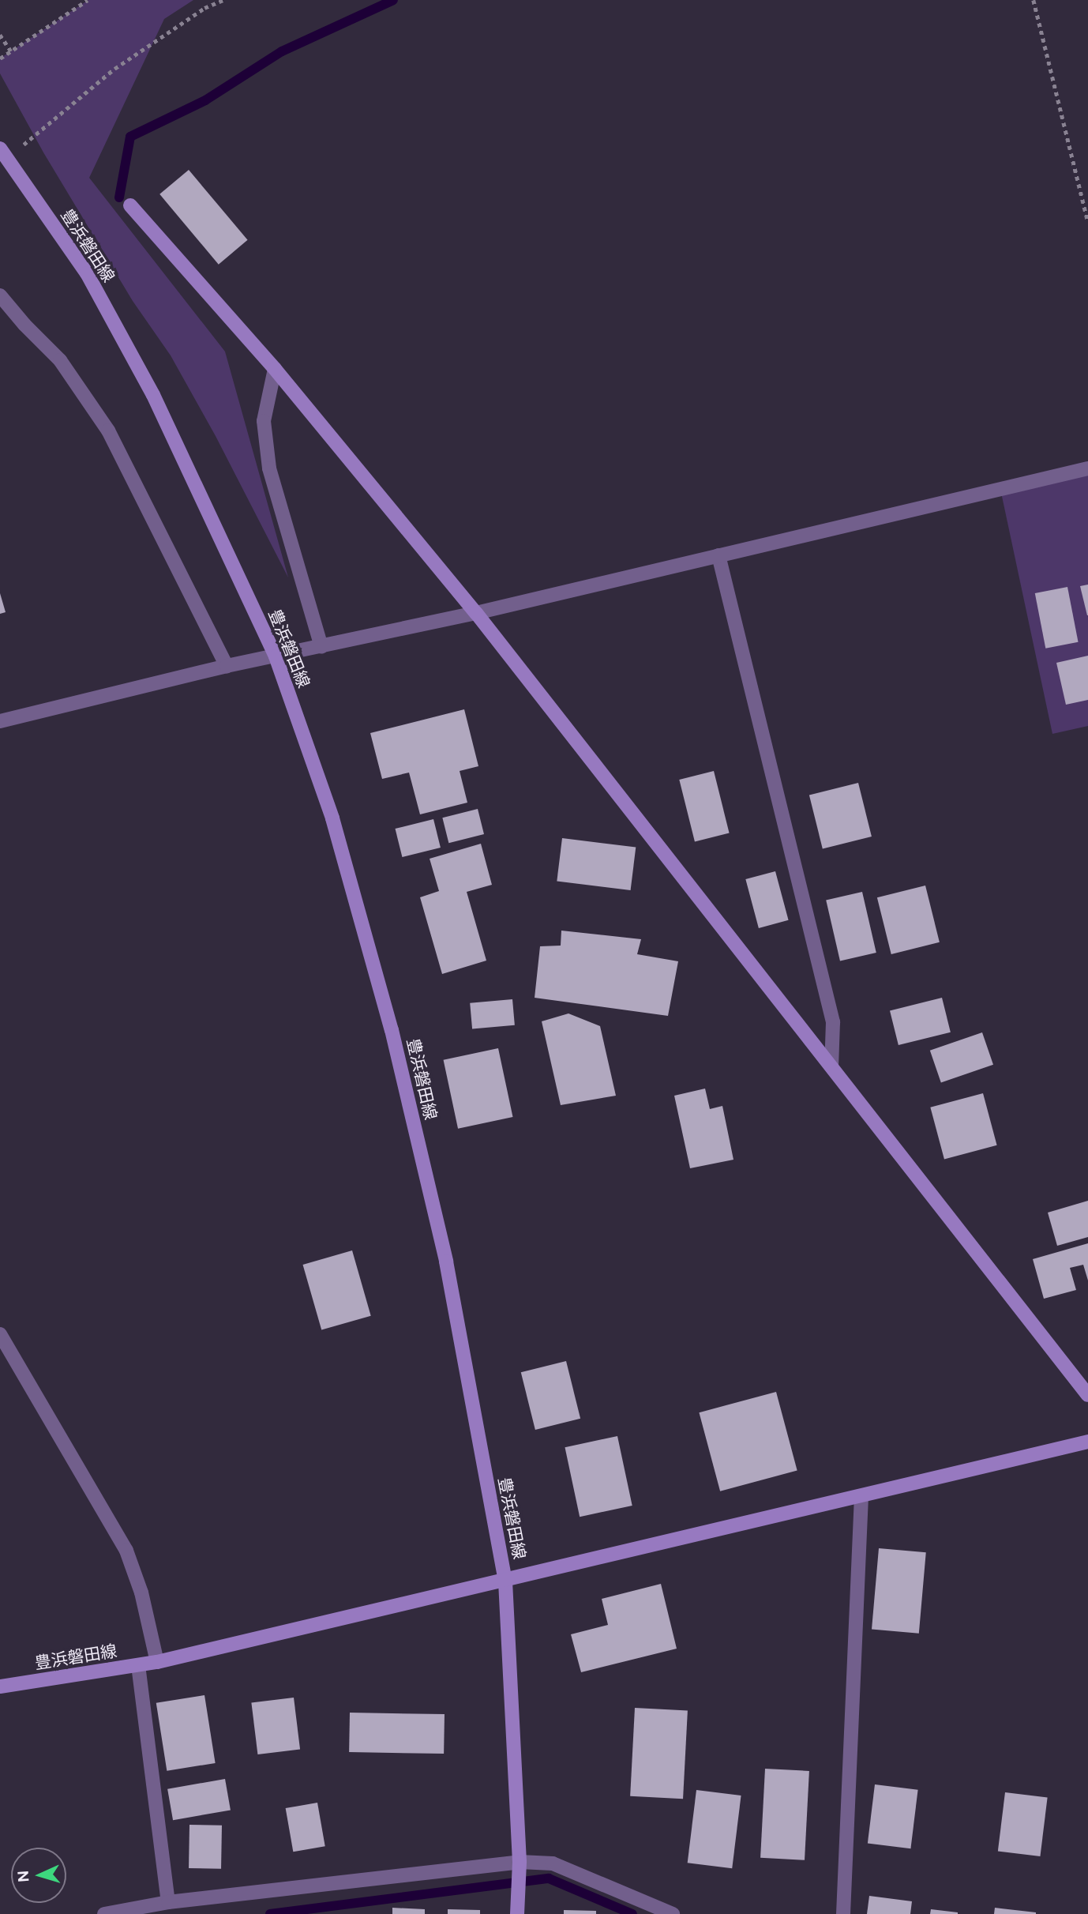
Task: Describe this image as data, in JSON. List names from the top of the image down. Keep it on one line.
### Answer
{"streets":{"street":["豊浜磐田線"]},"north":"left"}
